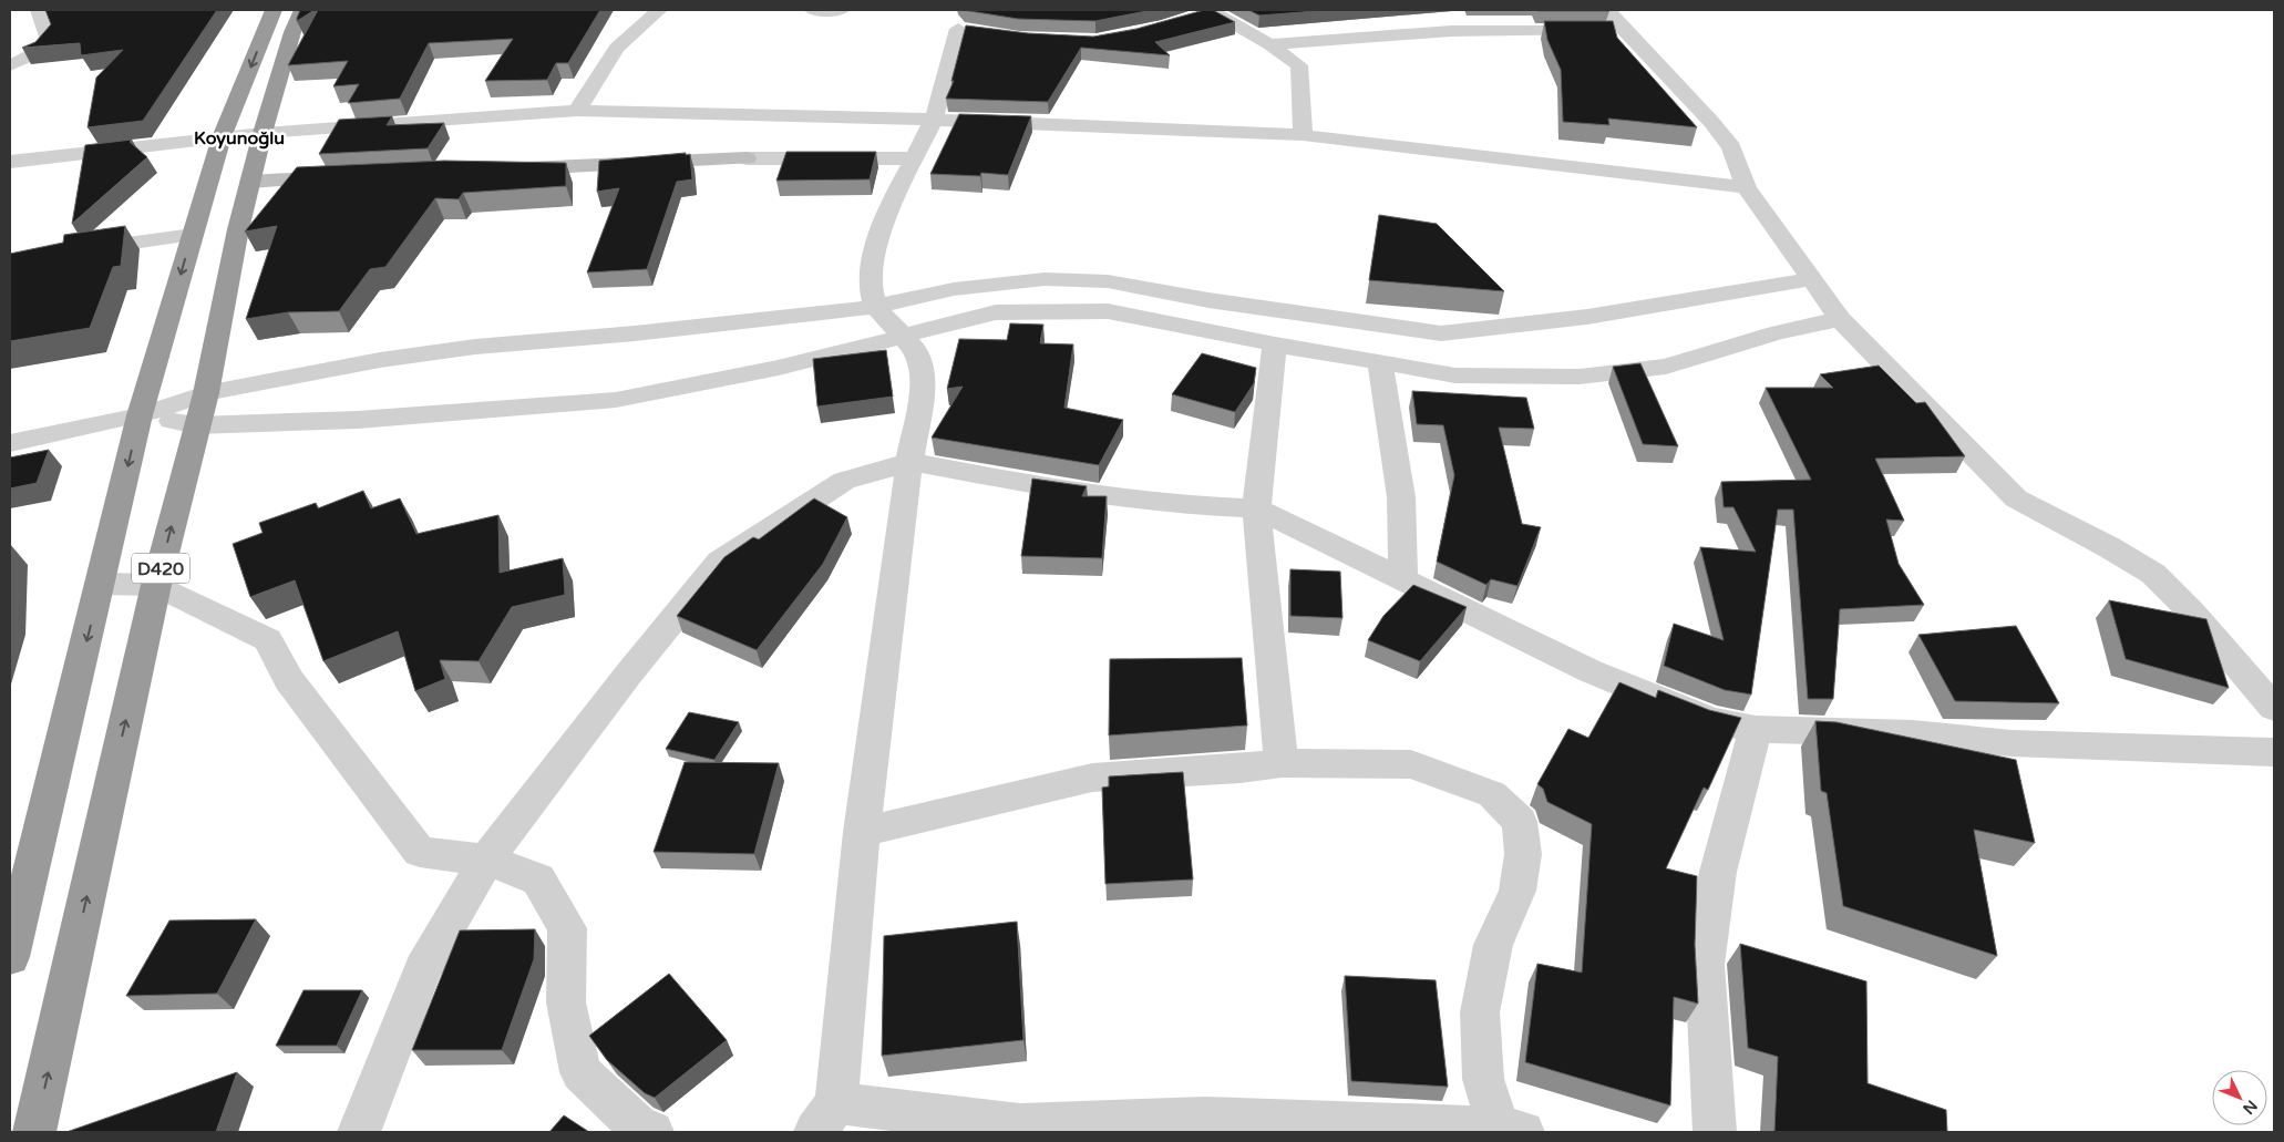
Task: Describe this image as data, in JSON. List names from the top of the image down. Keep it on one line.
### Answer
{"streets":{"highway":["D420"]},"districts":["Koyunoğlu"],"north":"bottom right"}
